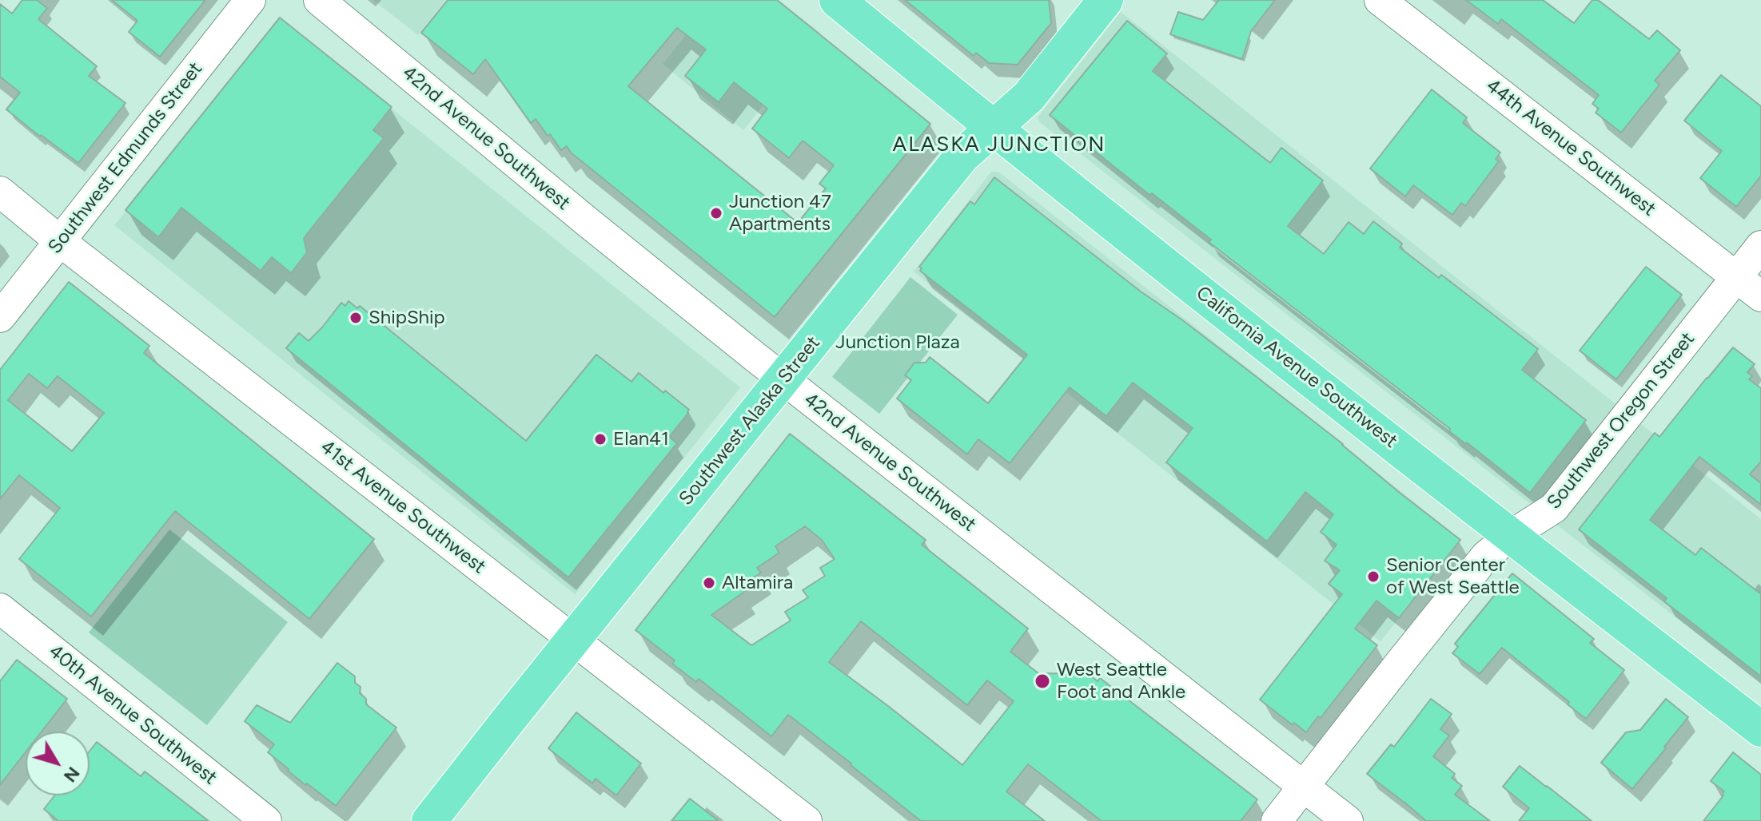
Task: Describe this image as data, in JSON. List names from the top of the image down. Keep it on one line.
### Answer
{"streets":{"main road":["California Avenue Southwest","Southwest Alaska Street"],"street":["42nd Avenue Southwest","44th Avenue Southwest","Southwest Edmunds Street","Southwest Oregon Street","41st Avenue Southwest","40th Avenue Southwest"]},"crossings":[["42nd Avenue Southwest","Southwest Alaska Street"],["42nd Avenue Southwest","Southwest Oregon Street"],["44th Avenue Southwest","Southwest Oregon Street"],["Southwest Edmunds Street","41st Avenue Southwest"],["California Avenue Southwest","Southwest Alaska Street"],["California Avenue Southwest","Southwest Oregon Street"],["Southwest Alaska Street","41st Avenue Southwest"]],"districts":["ALASKA JUNCTION"],"parks":["Junction Plaza"],"places":["Junction 47 Apartments","ShipShip","Elan41","Senior Center of West Seattle","Altamira","West Seattle Foot and Ankle"],"north":"bottom right"}
